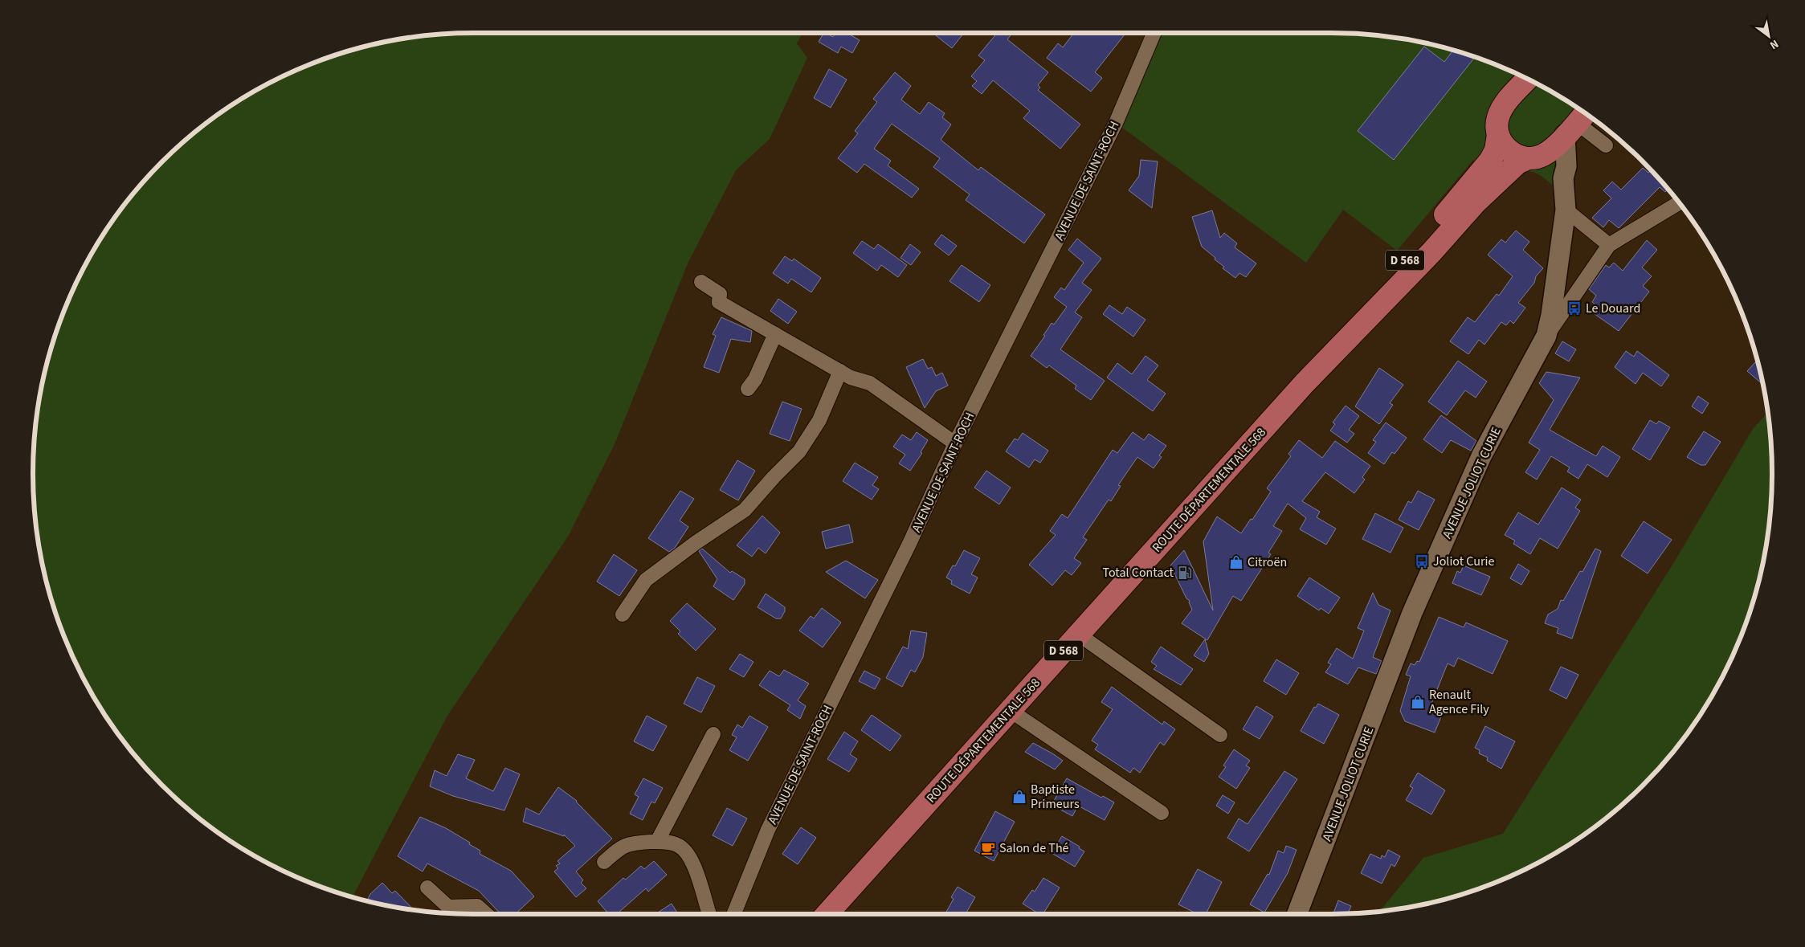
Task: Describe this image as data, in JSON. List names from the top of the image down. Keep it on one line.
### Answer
{"streets":{"main road":["D 568","ROUTE DÉPARTEMENTALE 568"],"street":["AVENUE DE SAINT-ROCH","AVENUE JOLIOT CURIE"]},"crossings":[["AVENUE JOLIOT CURIE","ROUTE DÉPARTEMENTALE 568"]],"places":{"bus stop":["Le Douard","Joliot Curie"],"shop":["Citroën","Renault Agence Fily","Baptiste Primeurs"],"fuel station":["Total Contact"],"cafe":["Salon de Thé"]},"north":"bottom right"}
